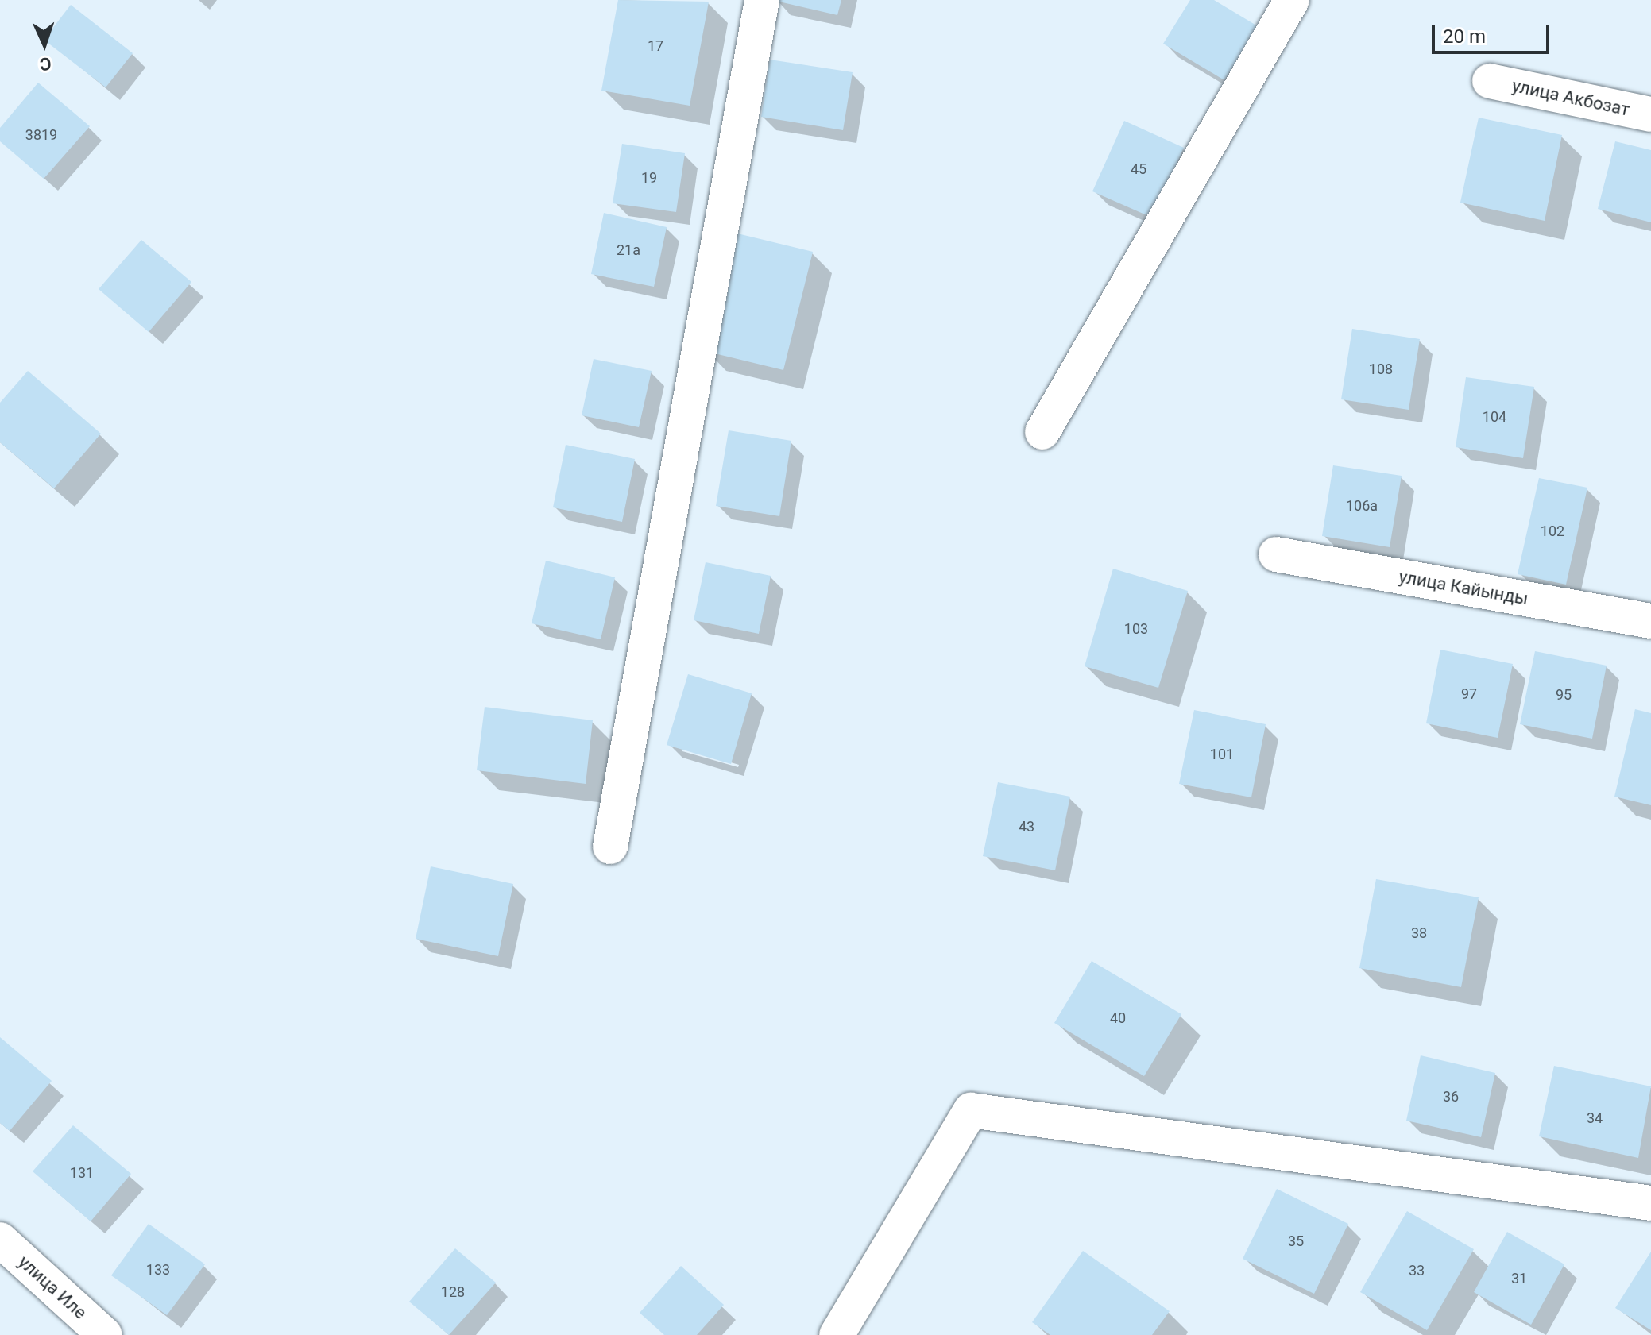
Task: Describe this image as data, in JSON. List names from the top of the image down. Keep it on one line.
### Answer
{"streets":{"street":["улица Акбозат","улица Кайынды","улица Иле"]},"house_numbers":["17","3819","45","19","21а","108","104","106а","102","103","97","95","101","43","38","40","36","34","131","35","133","33","31","128"],"scale_bar":"20 m","north":"bottom"}
